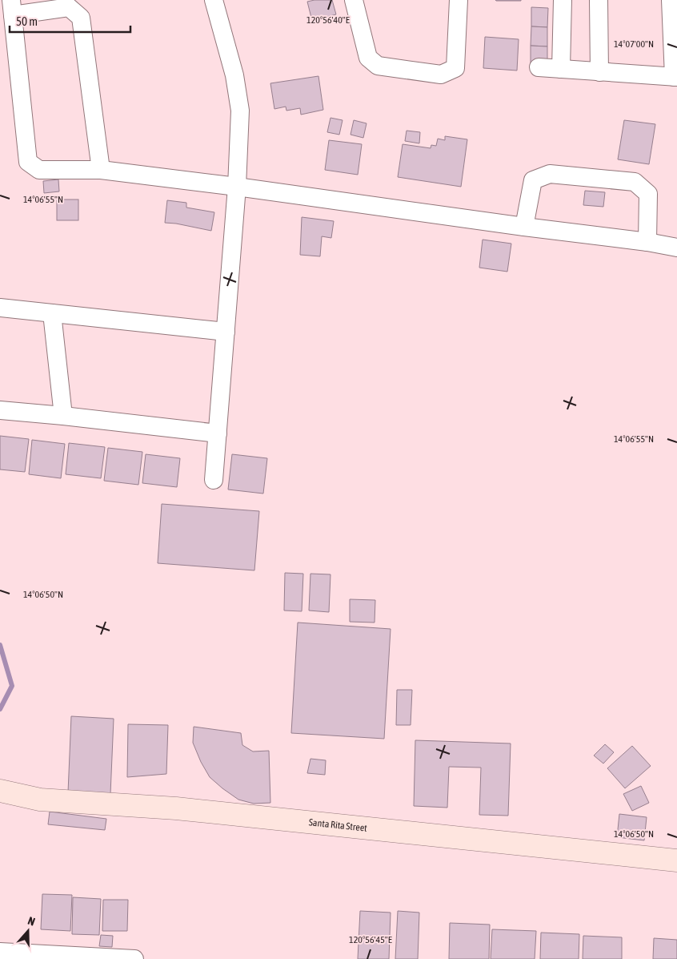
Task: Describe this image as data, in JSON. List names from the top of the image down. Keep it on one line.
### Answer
{"streets":{"street":["Santa Rita Street"]},"scale_bar":"50 m","north":"top","coordinates":["120°56'40\"E","14°07'00\"N","14°06'55\"N","14°06'50\"N","120°56'45\"E"]}
